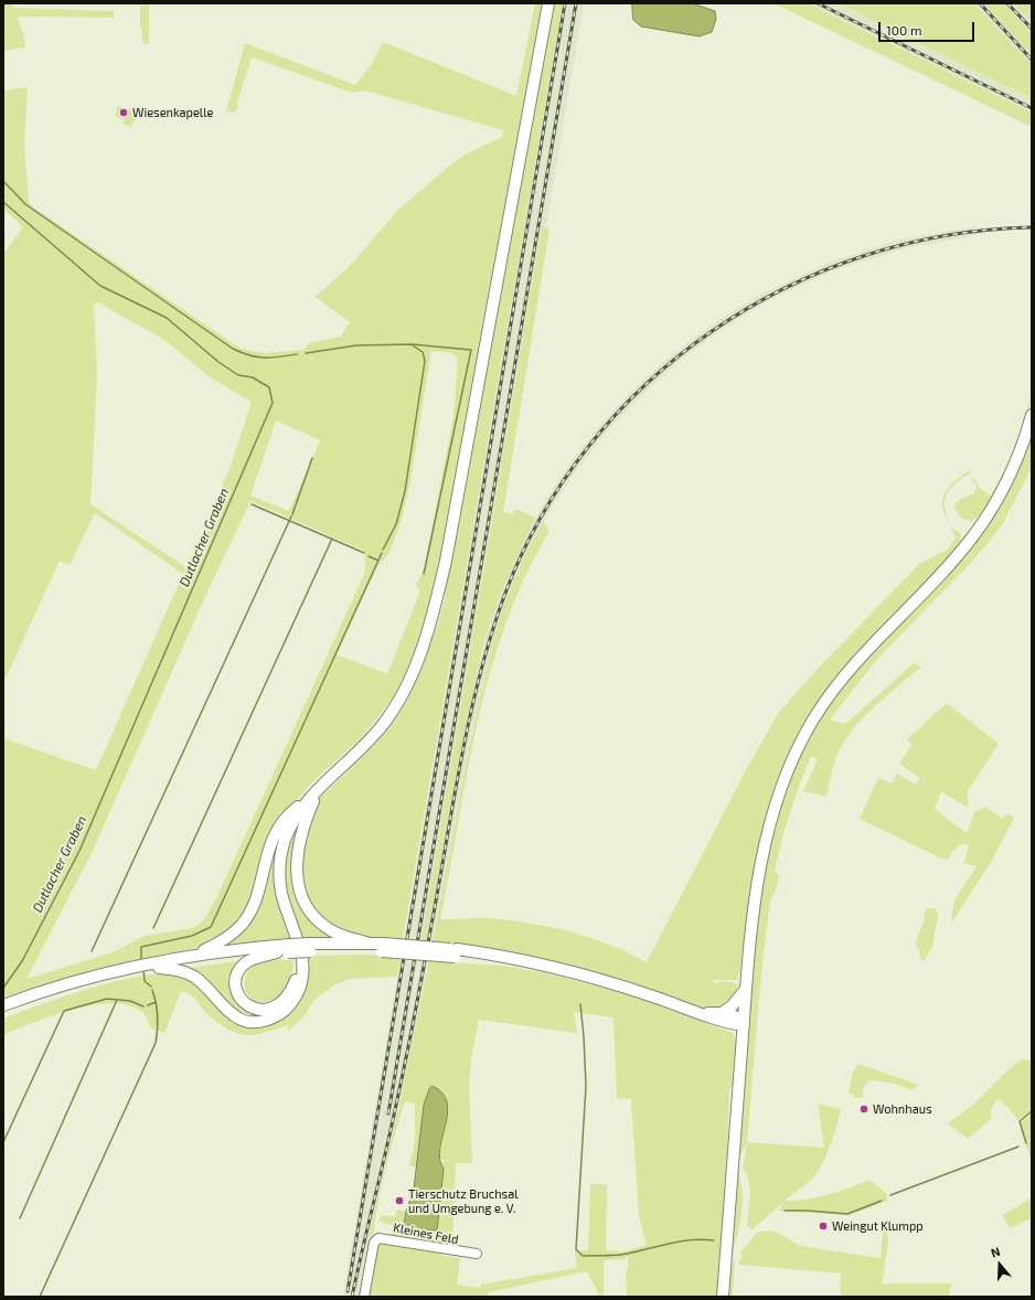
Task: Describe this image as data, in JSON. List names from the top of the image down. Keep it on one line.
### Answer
{"streets":{"street":["Kleines Feld"]},"water":["Dutlacher Graben"],"places":["Wiesenkapelle","Wohnhaus","Tierschutz Bruchsal und Umgebung e. V.","Weingut Klumpp"],"scale_bar":"100 m","north":"top"}
